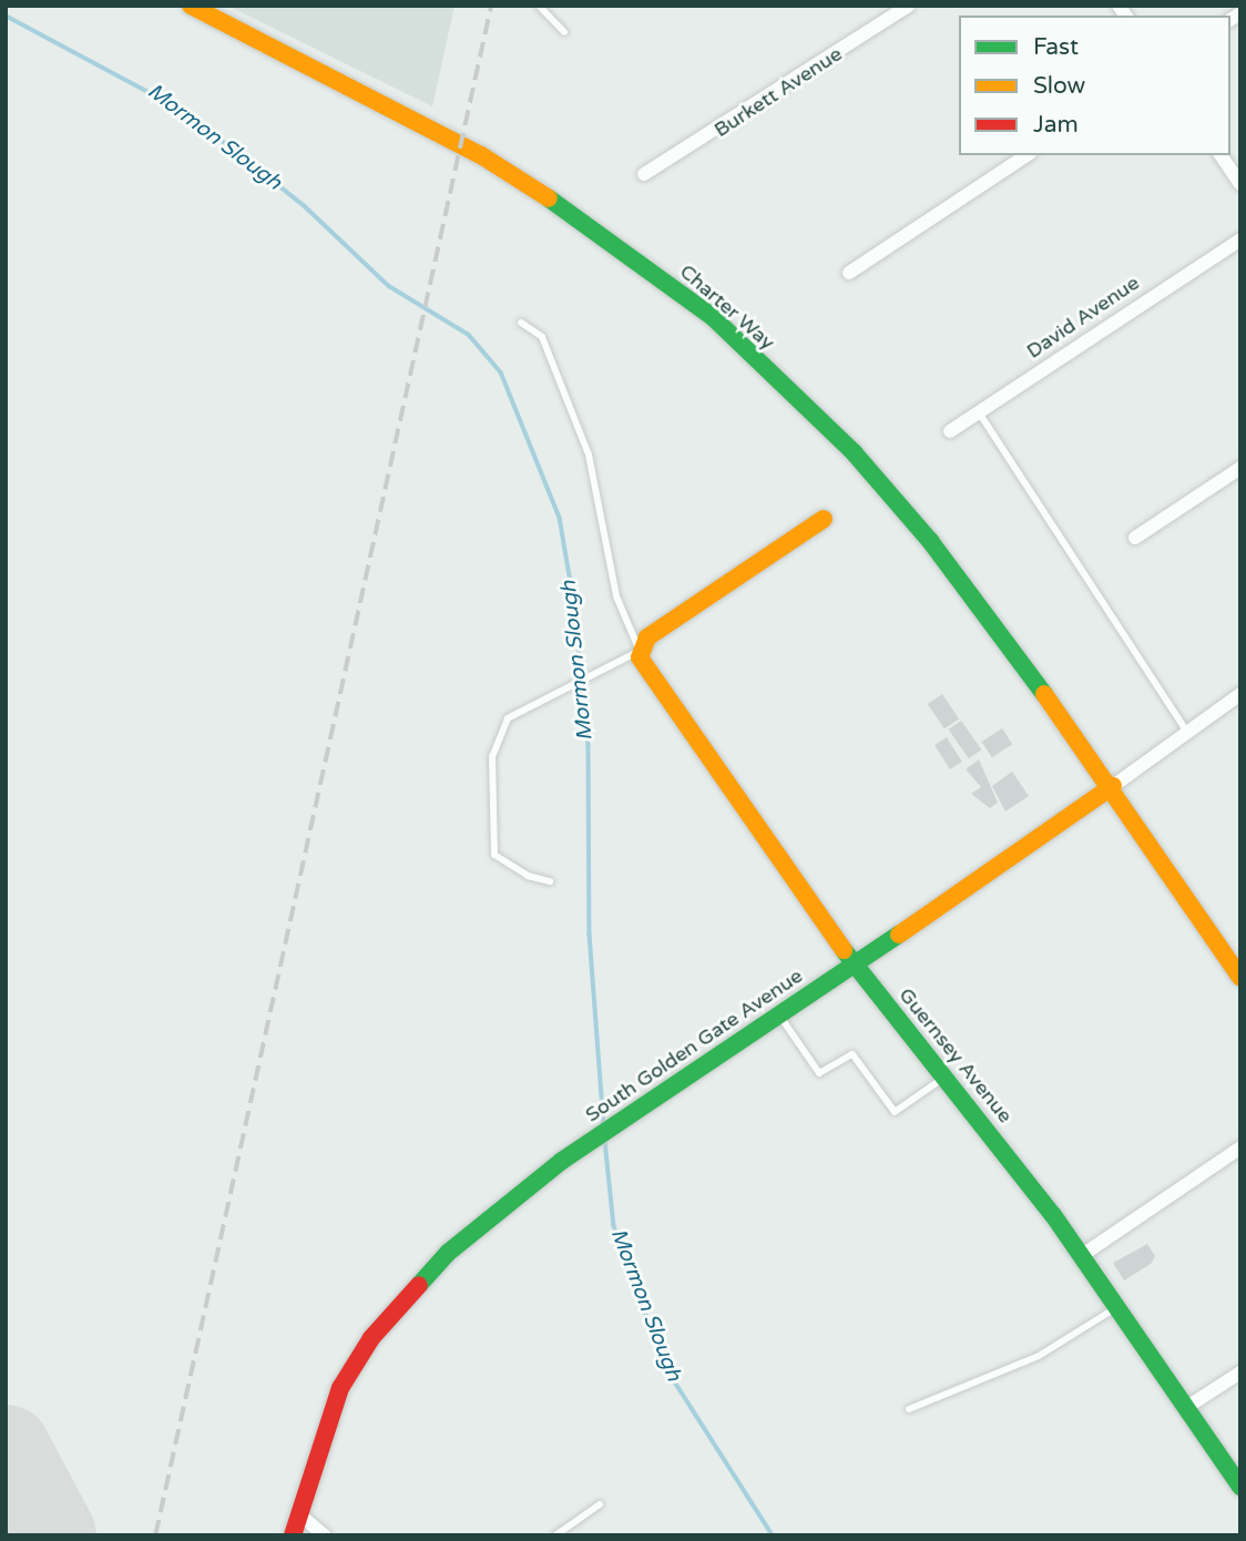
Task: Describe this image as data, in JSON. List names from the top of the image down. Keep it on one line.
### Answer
{"streets":{"street":["Burkett Avenue","Charter Way","David Avenue","South Golden Gate Avenue","Guernsey Avenue"]},"crossings":[["Charter Way","South Golden Gate Avenue"],["South Golden Gate Avenue","Guernsey Avenue"]],"water":["Mormon Slough"],"legend":["Fast","Slow","Jam"]}
